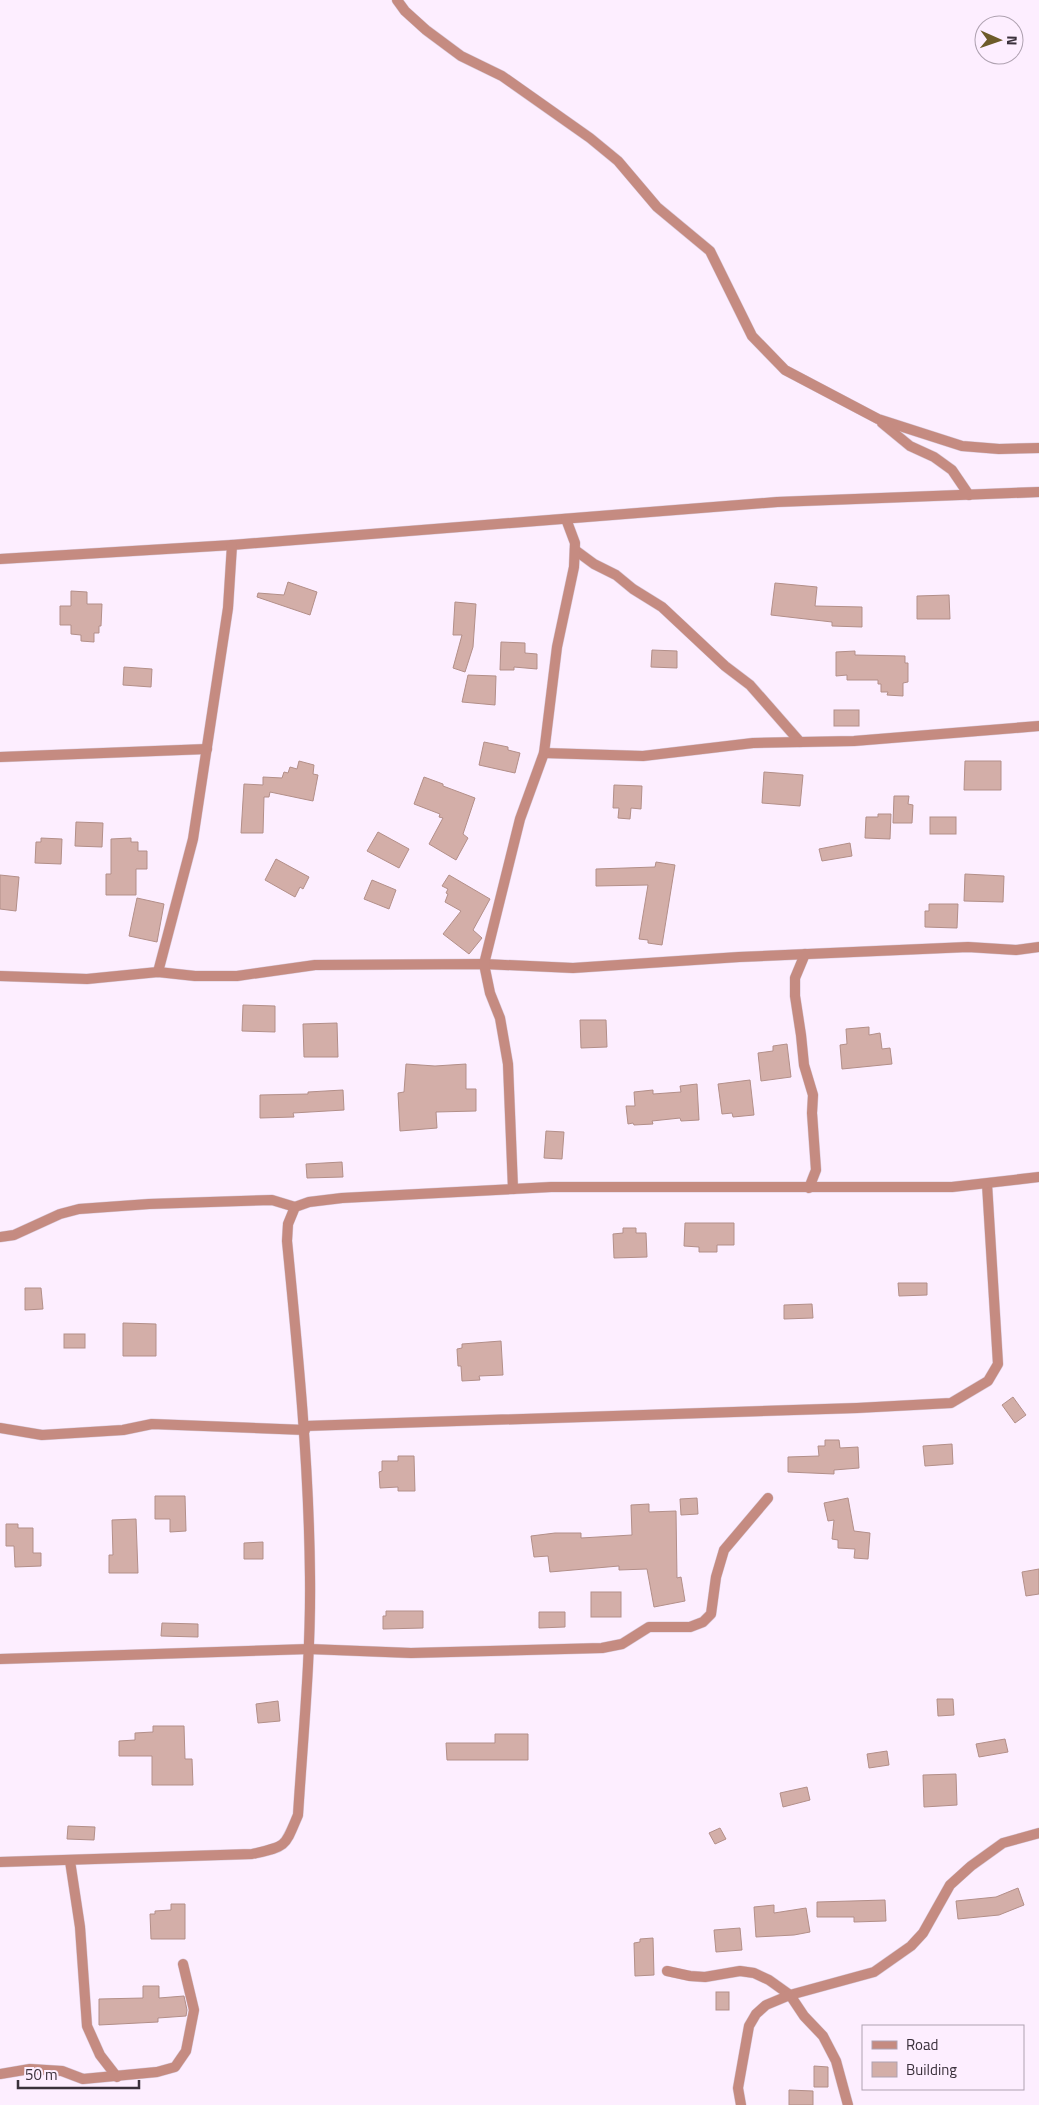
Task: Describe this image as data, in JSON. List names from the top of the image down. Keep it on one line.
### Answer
{"legend":["Road","Building"],"scale_bar":"50 m","north":"right"}
